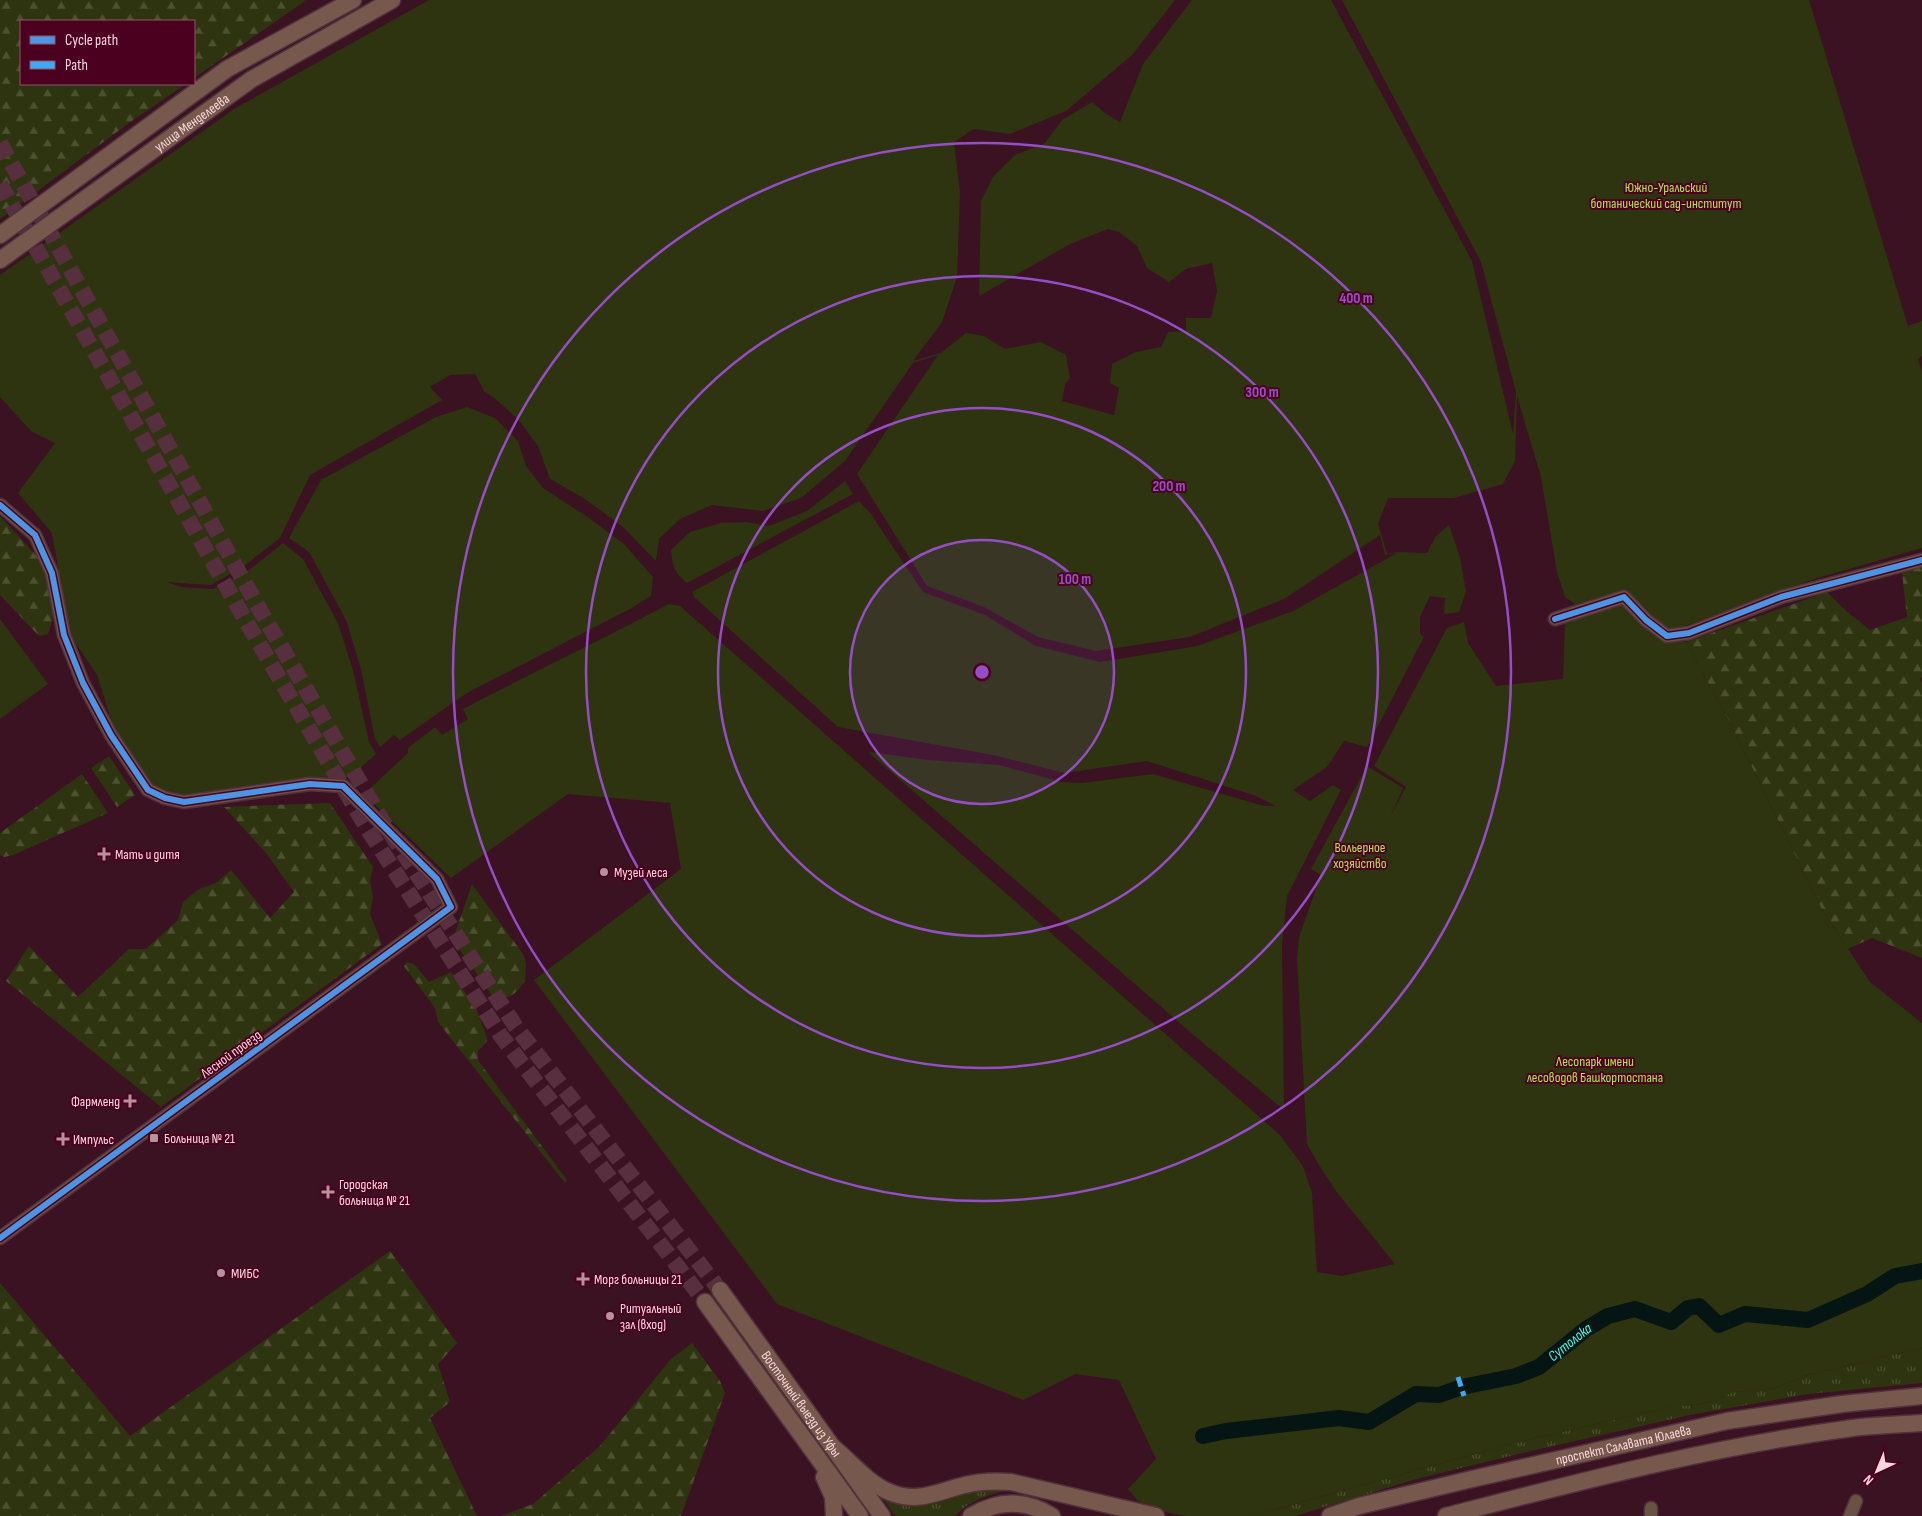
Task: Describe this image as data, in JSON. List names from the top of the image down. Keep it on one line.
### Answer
{"streets":{"main road":["улица Менделеева","Восточный выезд из Уфы","проспект Салавата Юлаева"],"street":["Лесной проезд"]},"water":["Сутолока"],"parks":["Южно-Уральский ботанический сад-институт","Вольерное хозяйство","Лесопарк имени лесоводов Башкортостана"],"places":{"health":["Мать и дитя","Фармленд","Импульс","Городская больница № 21","Морг больницы 21"],"other":["Музей леса","МИБС","Ритуальный зал (вход)"],"transit":["Больница № 21"]},"legend":["Cycle path","Path"],"north":"bottom left","rings":["400 m","300 m","200 m","100 m"]}
